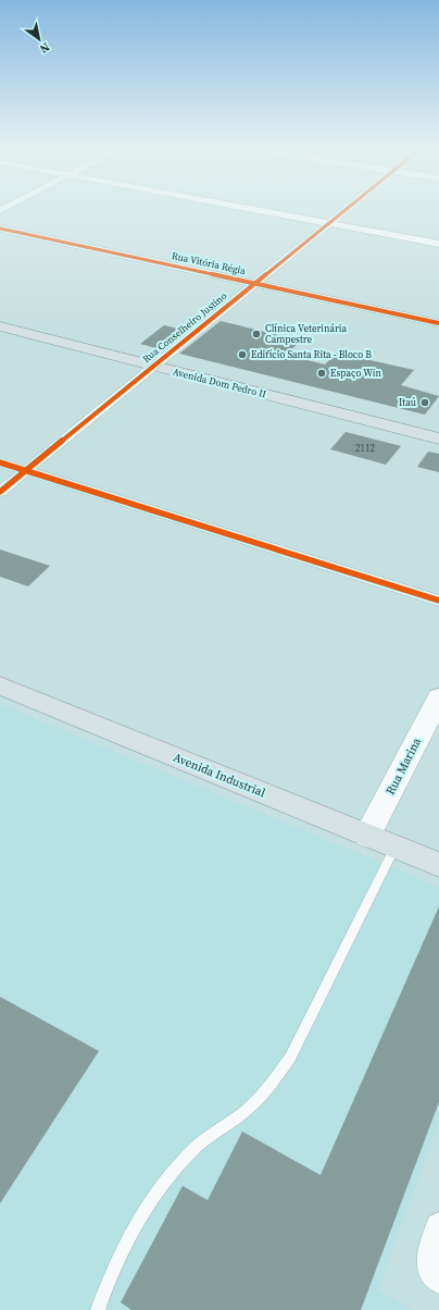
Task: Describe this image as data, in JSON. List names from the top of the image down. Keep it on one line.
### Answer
{"streets":{"main road":["Avenida Dom Pedro II","Avenida Industrial"],"street":["Rua Vitória Régia","Rua Conselheiro Justino","Rua Marina"]},"crossings":[["Rua Vitória Régia","Rua Conselheiro Justino"],["Rua Conselheiro Justino","Avenida Dom Pedro II"],["Rua Marina","Avenida Industrial"]],"places":["Clínica Veterinária Campestre","Edifício Santa Rita - Bloco B","Espaço Win","Itaú"],"house_numbers":["2112"],"north":"bottom right"}
